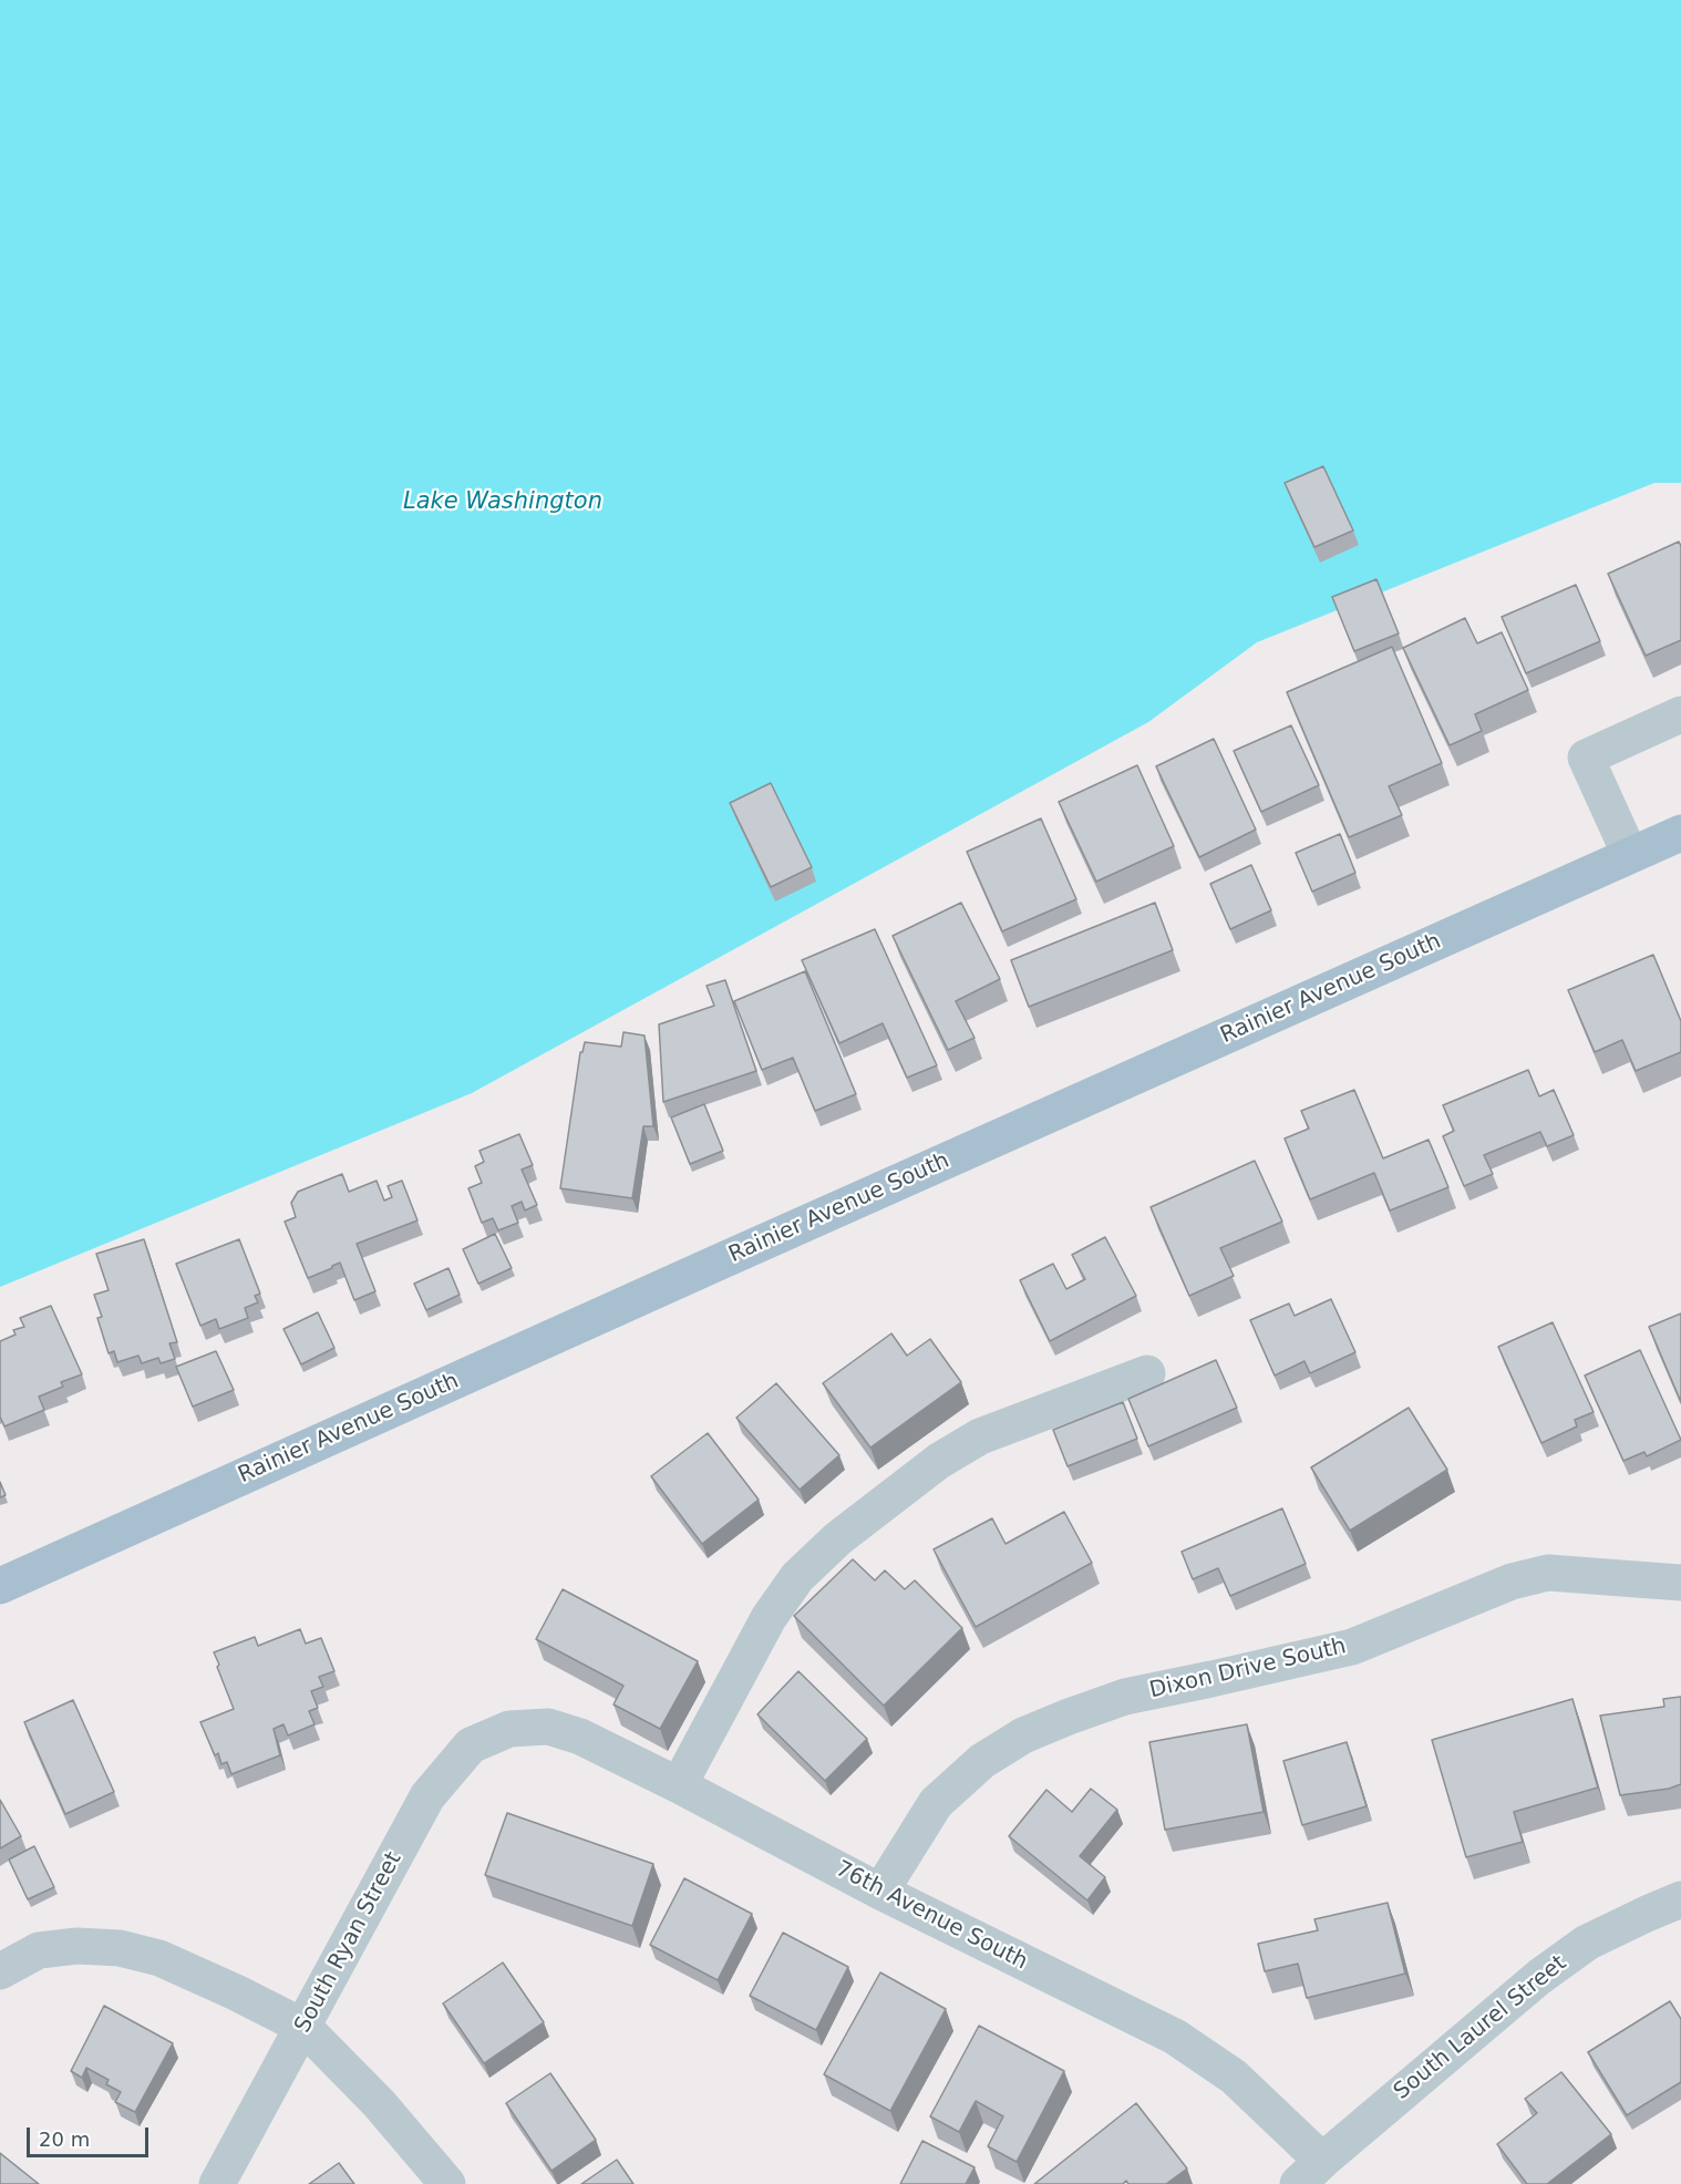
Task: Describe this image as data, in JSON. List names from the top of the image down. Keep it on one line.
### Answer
{"streets":{"main road":["Rainier Avenue South"],"street":["Dixon Drive South","76th Avenue South","South Ryan Street","South Laurel Street"]},"crossings":[["Dixon Drive South","76th Avenue South"],["76th Avenue South","South Ryan Street"],["76th Avenue South","South Laurel Street"]],"water":["Lake Washington"],"scale_bar":"20 m"}
